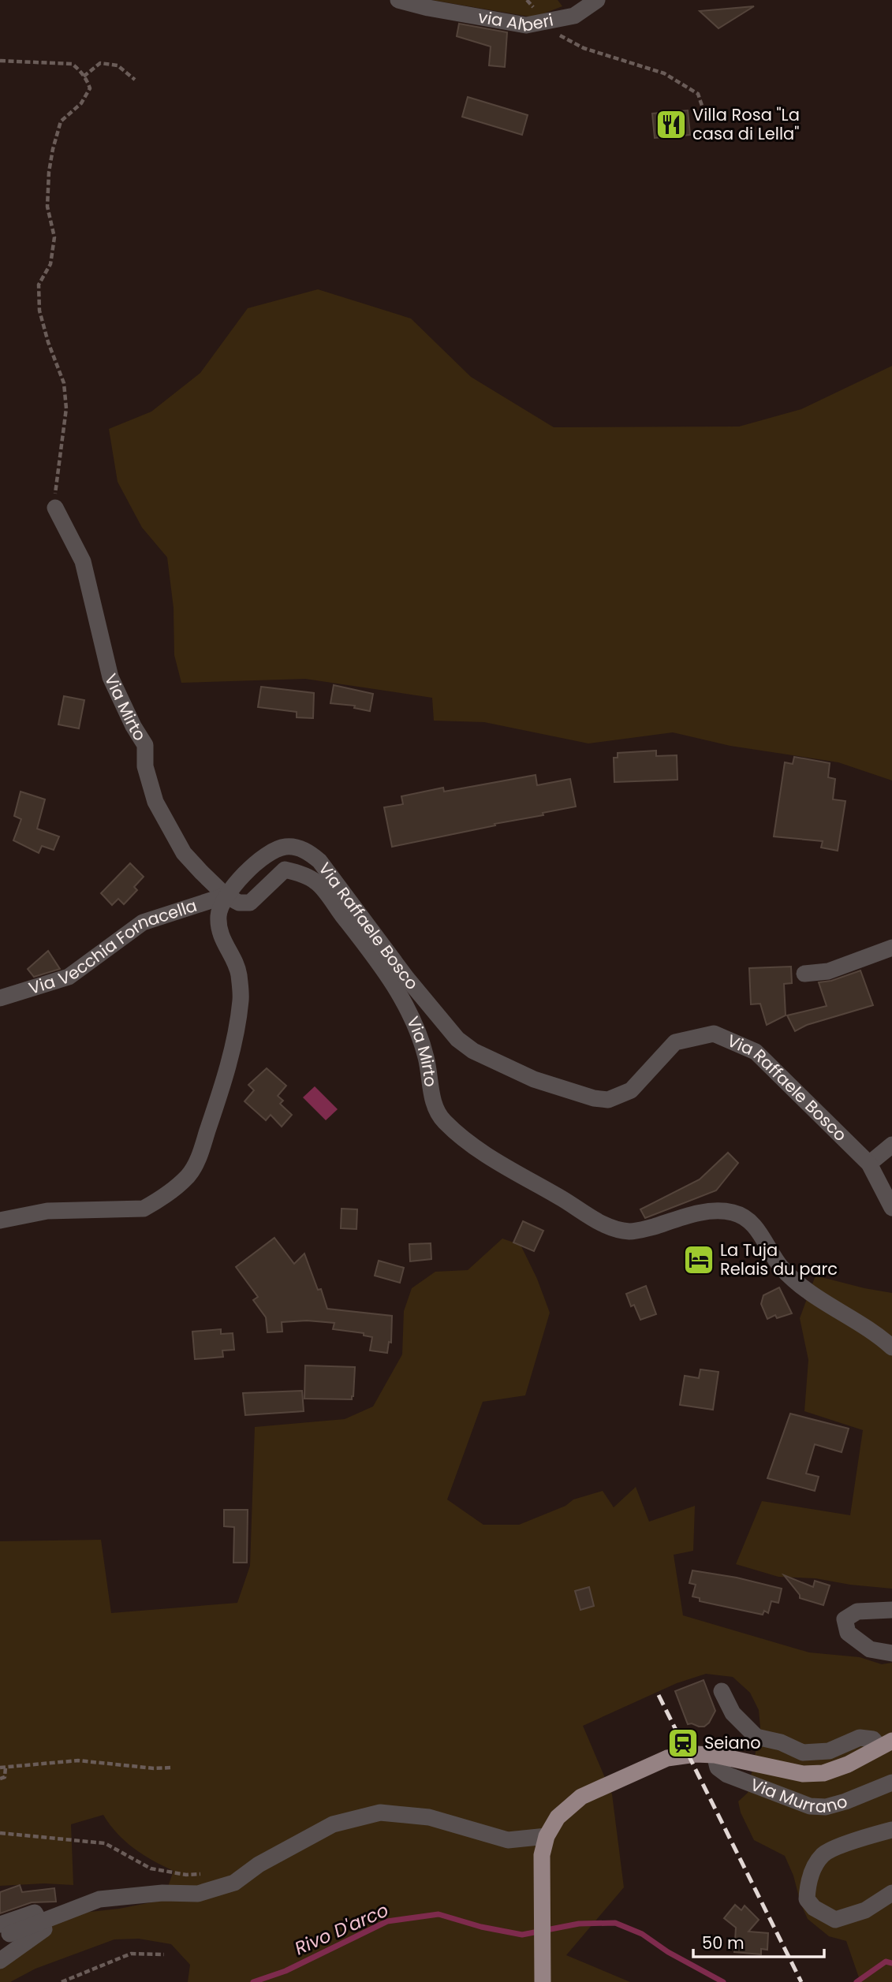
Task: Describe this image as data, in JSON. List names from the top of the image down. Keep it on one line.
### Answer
{"streets":{"street":["via Alberi","Via Mirto","Via Raffaele Bosco","Via Vecchia Fornacella","Via Murrano"]},"crossings":[["Via Mirto","Via Raffaele Bosco"],["Via Mirto","Via Vecchia Fornacella"],["Via Raffaele Bosco","Via Vecchia Fornacella"]],"water":["Rivo D'arco"],"places":{"restaurant":["Villa Rosa \"La casa di Lella\""],"hotel":["La Tuja Relais du parc"],"station":["Seiano"]},"scale_bar":"50 m"}
